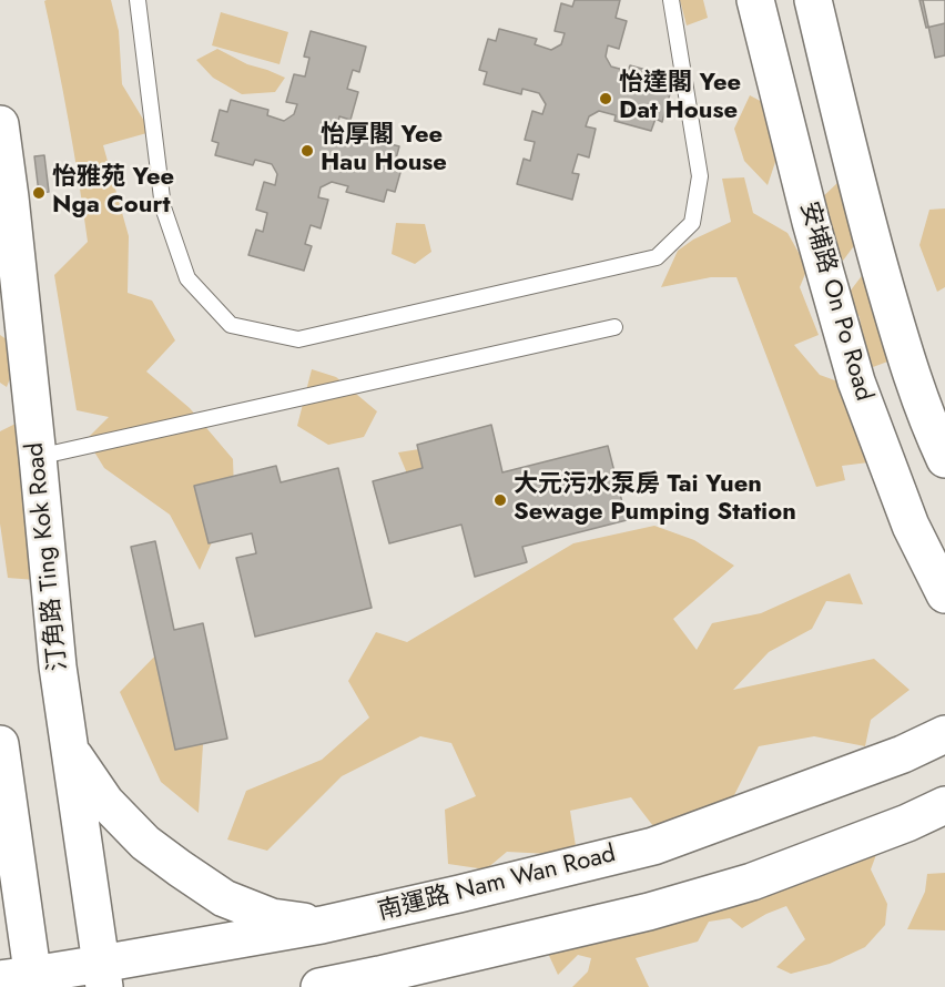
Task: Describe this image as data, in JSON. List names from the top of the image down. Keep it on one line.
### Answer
{"streets":{"main road":["安埔路 On Po Road","汀角路 Ting Kok Road","南運路 Nam Wan Road"]},"crossings":[["汀角路 Ting Kok Road","南運路 Nam Wan Road"]],"places":["怡達閣 Yee Dat House","怡厚閣 Yee Hau House","怡雅苑 Yee Nga Court","大元污水泵房 Tai Yuen Sewage Pumping Station"]}
